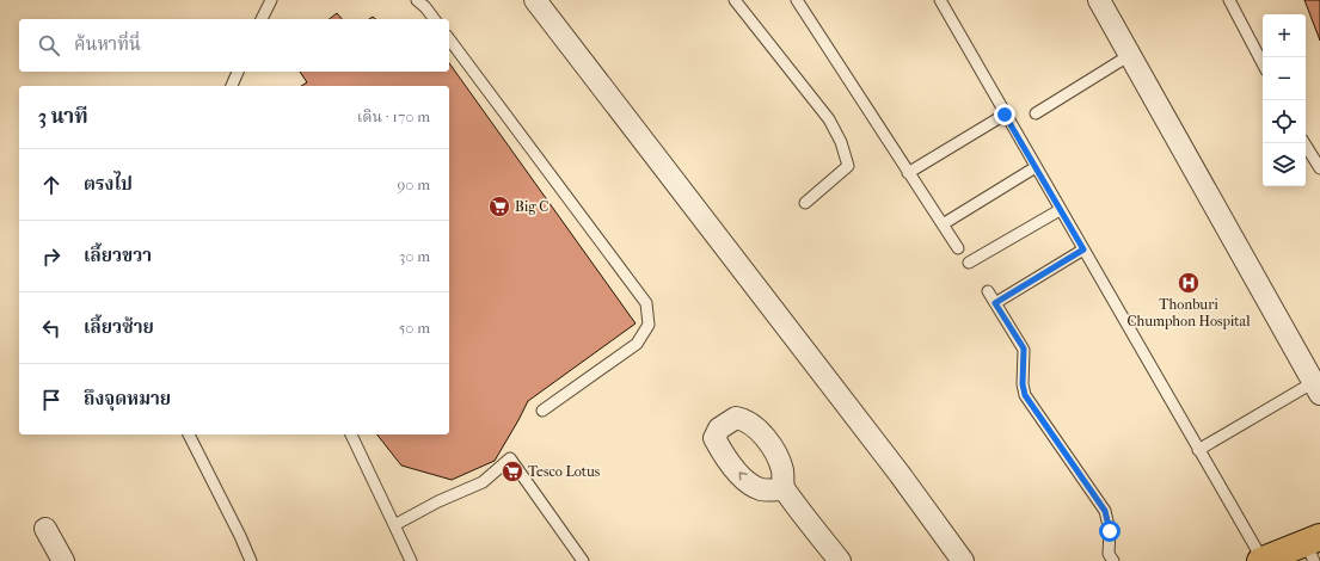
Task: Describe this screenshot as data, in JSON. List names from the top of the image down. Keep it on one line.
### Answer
{"places":{"supermarket":["Big C","Tesco Lotus"],"hospital":["Thonburi Chumphon Hospital"]},"page":{"map_buttons":["+","−"],"search":"ค้นหาที่นี่","heading":["3 นาที","เดิน · 170 m"],"list":[["ตรงไป","90 m"],["เลี้ยวขวา","30 m"],["เลี้ยวซ้าย","50 m"],"ถึงจุดหมาย"]}}
